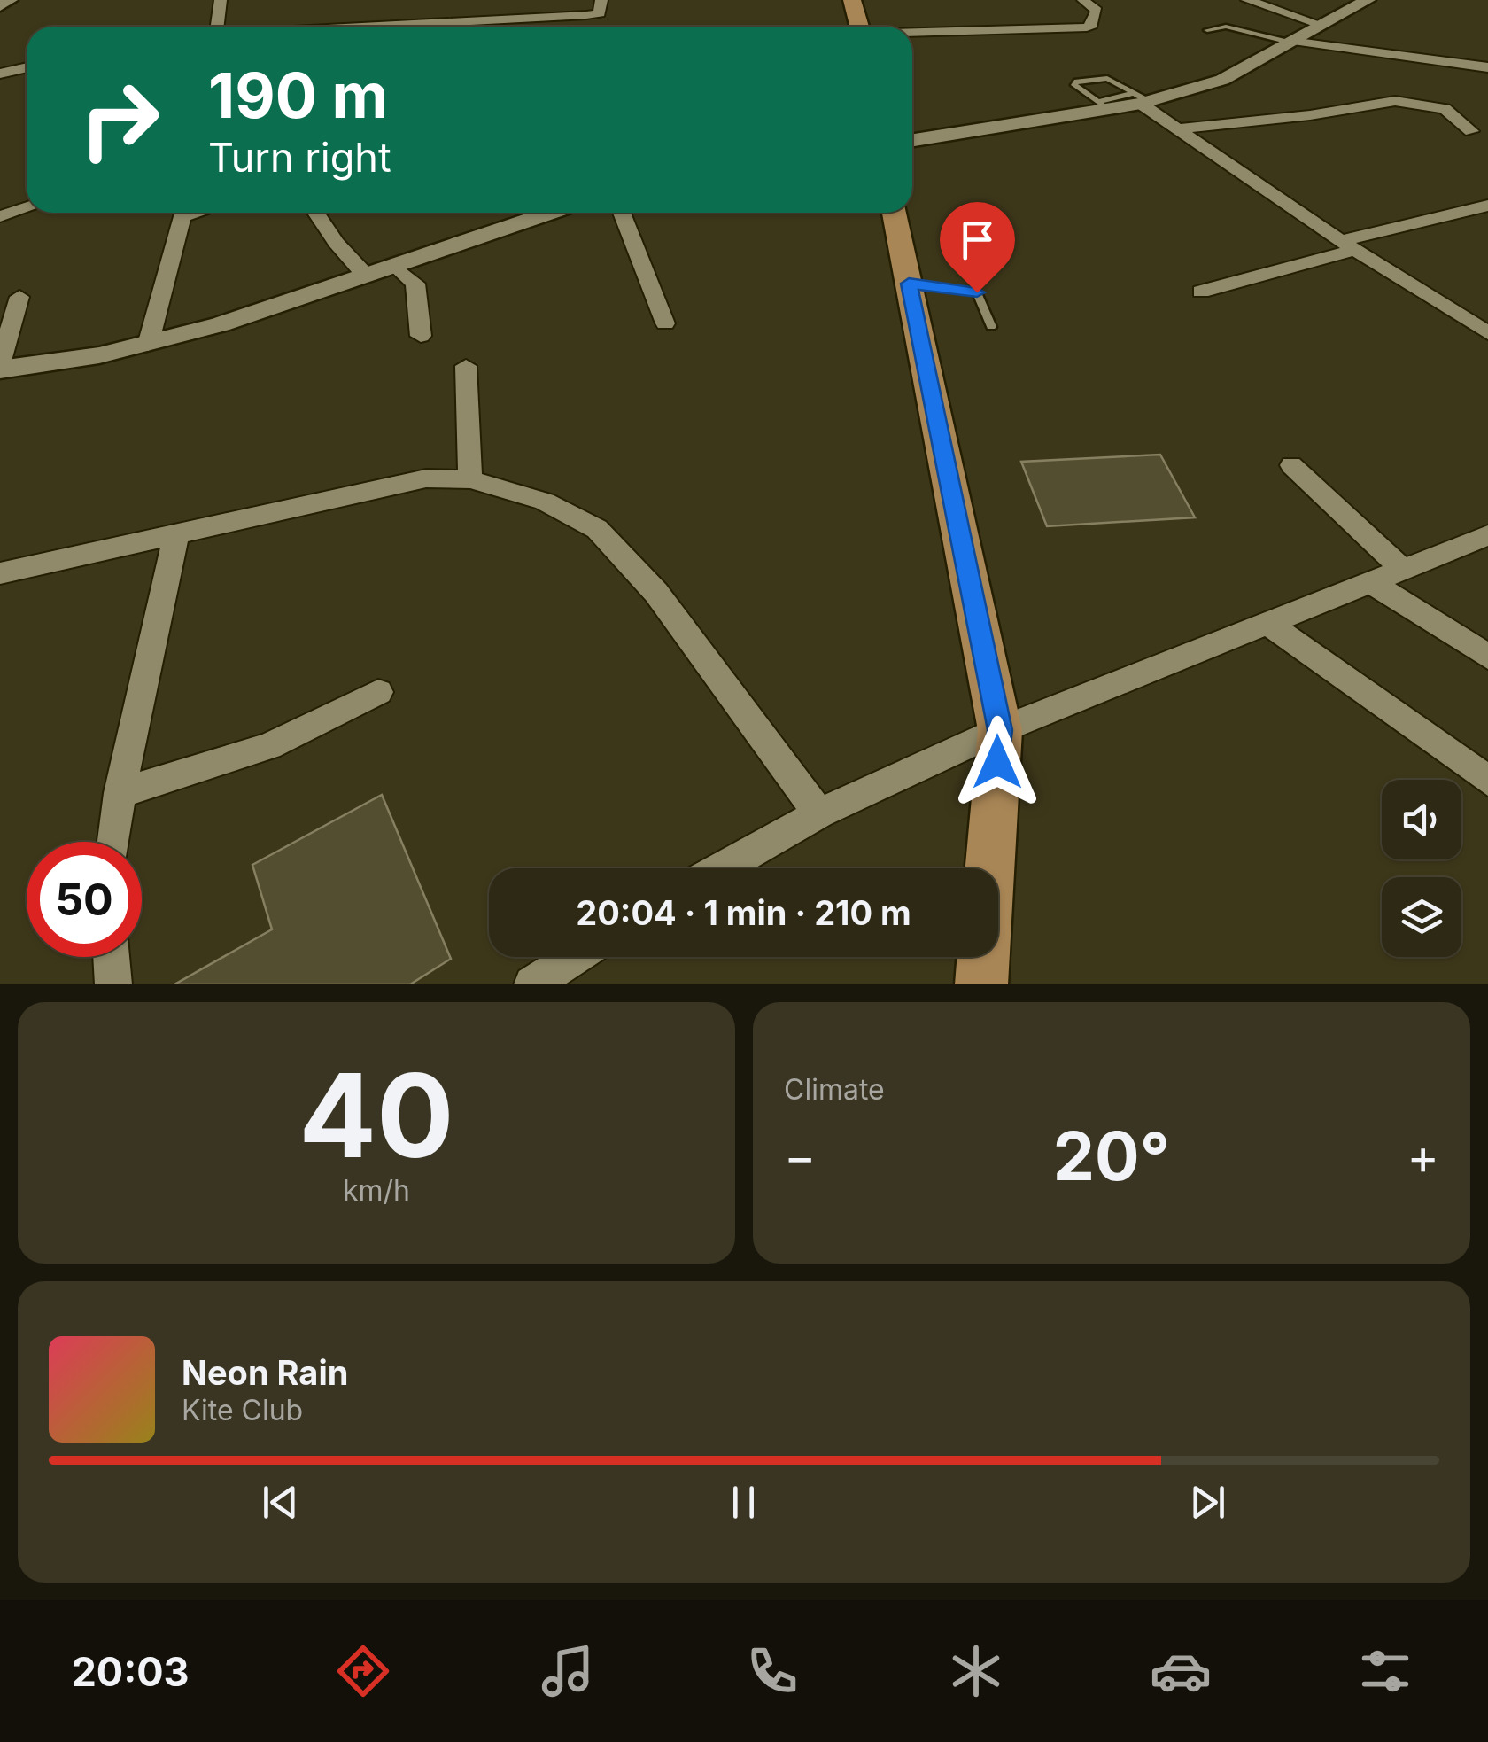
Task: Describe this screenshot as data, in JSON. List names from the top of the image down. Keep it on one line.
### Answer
{"page":{"turn":["190 m","Turn right"],"limit":"50","trip":"20:04 · 1 min · 210 m","tile":[["40","km/h"],"Climate"],"heat":["−","20°","+"],"song":["Neon Rain","Kite Club"],"tabs":"20:03"}}
